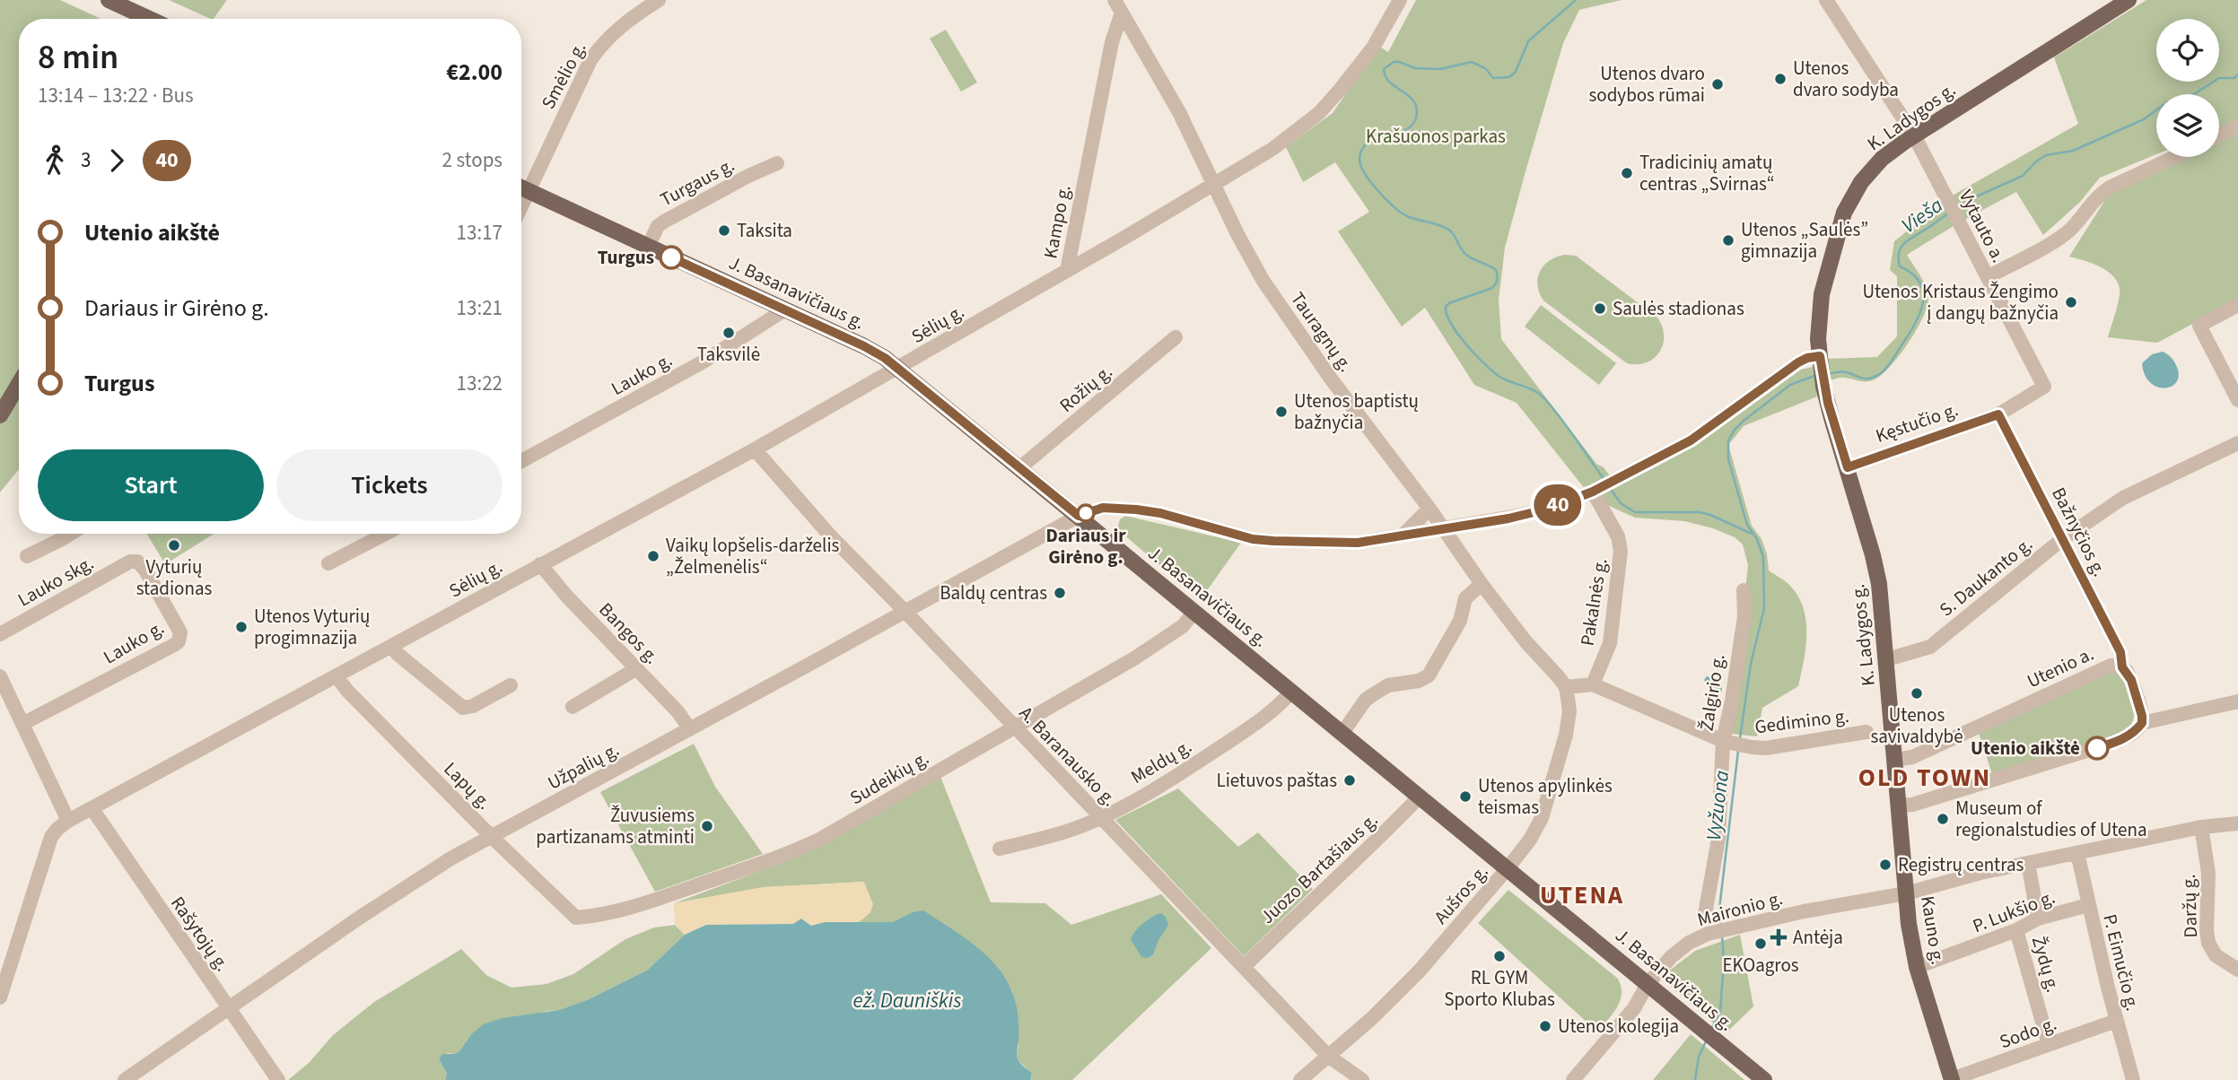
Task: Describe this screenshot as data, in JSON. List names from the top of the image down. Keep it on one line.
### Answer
{"streets":{"main road":["K. Ladygos g.","J. Basanavičiaus g.","Kauno g."],"street":["Smėlio g.","Turgaus g.","Kampo g.","Vytauto a.","Sėlių g.","Tauragnų g.","Lauko g.","Rožių g.","Kęstučio g.","Bažnyčios g.","S. Daukanto g.","Lauko skg.","Pakalnės g.","Bangos g.","Utenio a.","Žalgirio g.","Gedimino g.","A. Baranausko g.","Meldų g.","Užpalių g.","Sudeikių g.","Lapų g.","Juozo Bartašiaus g.","Aušros g.","Daržų g.","Maironio g.","P. Lukšio g.","Rašytojų g.","P. Eimučio g.","Žydų g.","Sodo g."]},"crossings":[["Smėlio g.","J. Basanavičiaus g."],["K. Ladygos g.","Vytauto a."],["K. Ladygos g.","Kęstučio g."],["K. Ladygos g.","S. Daukanto g."],["K. Ladygos g.","Utenio a."],["K. Ladygos g.","Užpalių g."],["K. Ladygos g.","Kauno g."],["Turgaus g.","J. Basanavičiaus g."],["Kampo g.","Sėlių g."],["Kampo g.","Tauragnų g."],["Vytauto a.","Kęstučio g."],["Vytauto a.","Bažnyčios g."],["J. Basanavičiaus g.","Sėlių g."],["J. Basanavičiaus g.","Lauko g."],["J. Basanavičiaus g.","Rožių g."],["J. Basanavičiaus g.","Meldų g."],["J. Basanavičiaus g.","Užpalių g."],["J. Basanavičiaus g.","Sudeikių g."],["J. Basanavičiaus g.","Juozo Bartašiaus g."],["J. Basanavičiaus g.","Aušros g."],["J. Basanavičiaus g.","Maironio g."],["Sėlių g.","Bangos g."],["Sėlių g.","A. Baranausko g."],["Sėlių g.","Lapų g."],["Sėlių g.","Rašytojų g."],["Tauragnų g.","Gedimino g."],["Tauragnų g.","Užpalių g."],["Tauragnų g.","Aušros g."],["Lauko g.","Lauko skg."],["Kęstučio g.","Bažnyčios g."],["Bažnyčios g.","S. Daukanto g."],["Bažnyčios g.","Utenio a."],["Pakalnės g.","Gedimino g."],["Pakalnės g.","Užpalių g."],["Bangos g.","Užpalių g."],["Žalgirio g.","Gedimino g."],["Gedimino g.","Aušros g."],["A. Baranausko g.","Meldų g."],["A. Baranausko g.","Užpalių g."],["A. Baranausko g.","Sudeikių g."],["A. Baranausko g.","Juozo Bartašiaus g."],["A. Baranausko g.","Aušros g."],["Užpalių g.","Lapų g."],["Užpalių g.","Rašytojų g."],["Sudeikių g.","Lapų g."],["Daržų g.","Maironio g."],["Maironio g.","Kauno g."],["Maironio g.","P. Eimučio g."],["Maironio g.","Žydų g."],["P. Lukšio g.","Kauno g."],["P. Lukšio g.","P. Eimučio g."],["P. Lukšio g.","Žydų g."],["Kauno g.","Sodo g."],["P. Eimučio g.","Sodo g."],["Žydų g.","Sodo g."]],"districts":["OLD TOWN","UTENA"],"water":["Vieša","Vyžuona","ež. Dauniškis"],"parks":["Krašuonos parkas"],"places":{"other":["Utenos dvaro sodyba","Utenos dvaro sodybos rūmai","Tradicinių amatų centras „Svirnas“","Taksita","Utenos „Saulės” gimnazija","Turgus","Utenos Kristaus Žengimo į dangų bažnyčia","Saulės stadionas","Taksvilė","Utenos baptistų bažnyčia","Dariaus ir Girėno g.","Vyturių stadionas","Vaikų lopšelis-darželis „Želmenėlis“","Baldų centras","Utenos Vyturių progimnazija","Utenos savivaldybė","Utenio aikštė","Lietuvos paštas","Utenos apylinkės teismas","Museum of regionalstudies of Utena","Žuvusiems partizanams atminti","Registrų centras","EKOagros","RL GYM Sporto Klubas","Utenos kolegija"],"health":["Antėja"]},"lines":["bus line 40"],"page":{"on_map":"40","heading":["8 min","13:14 – 13:22 · Bus","€2.00"],"legs":["3","40","2 stops"],"list":[{"name":"Utenio aikštė","value":"13:17"},{"name":"Dariaus ir Girėno g.","value":"13:21"},{"name":"Turgus","value":"13:22"}],"buttons":["Start","Tickets"]}}
